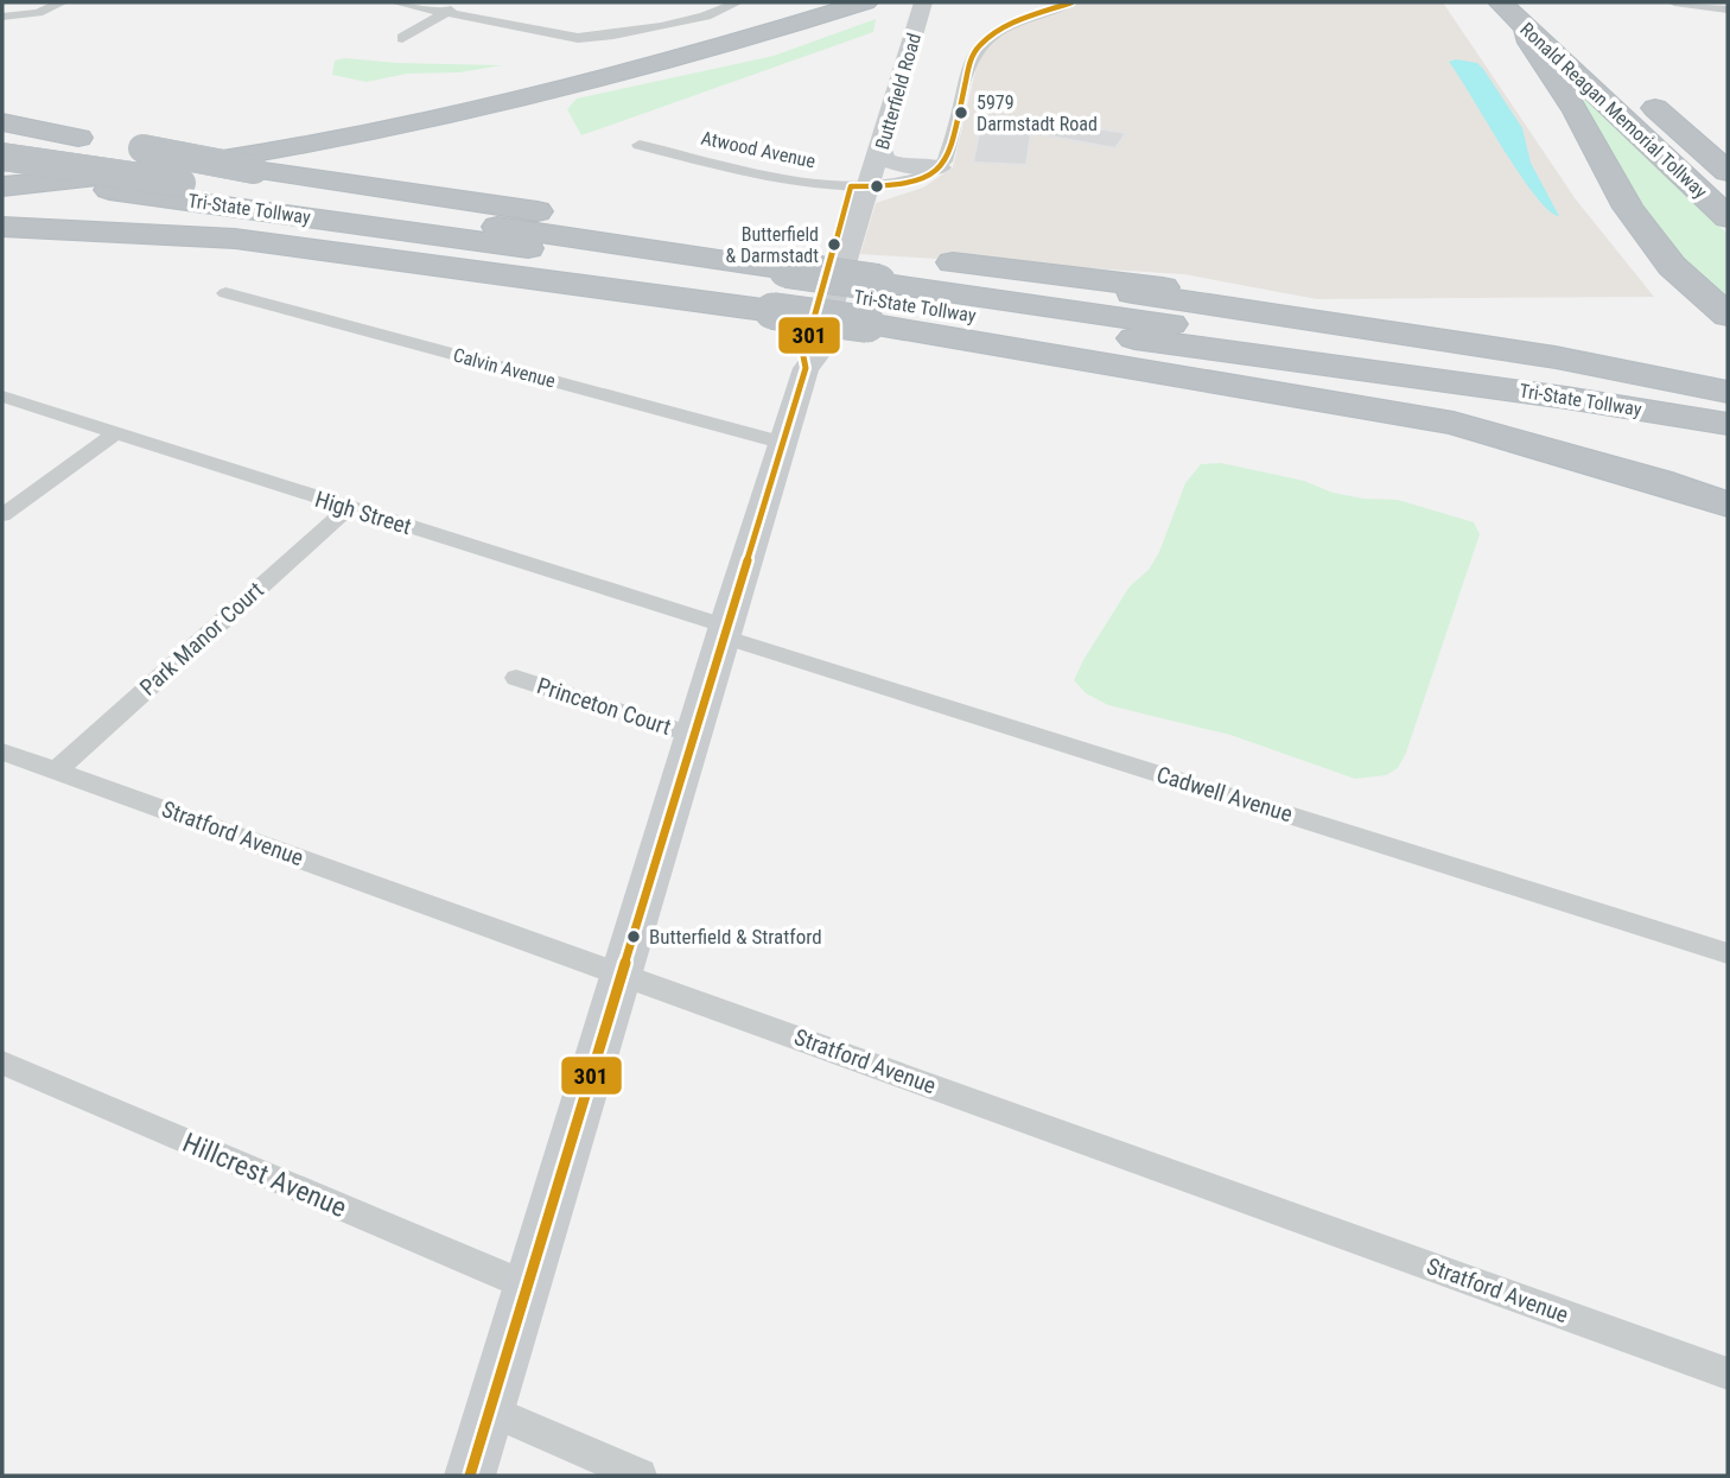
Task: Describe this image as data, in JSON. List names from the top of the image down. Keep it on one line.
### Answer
{"streets":{"highway":["Ronald Reagan Memorial Tollway","Tri-State Tollway"],"main road":["Butterfield Road"],"street":["Atwood Avenue","Calvin Avenue","High Street","Park Manor Court","Princeton Court","Cadwell Avenue","Stratford Avenue","Hillcrest Avenue"]},"crossings":[["Butterfield Road","Atwood Avenue"],["Butterfield Road","Calvin Avenue"],["Butterfield Road","High Street"],["Butterfield Road","Princeton Court"],["Butterfield Road","Cadwell Avenue"],["Butterfield Road","Stratford Avenue"],["Butterfield Road","Hillcrest Avenue"],["High Street","Park Manor Court"],["High Street","Cadwell Avenue"],["Park Manor Court","Stratford Avenue"]],"places":["5979 Darmstadt Road","Butterfield & Darmstadt","Butterfield & Stratford"],"lines":["transit line 301"]}
